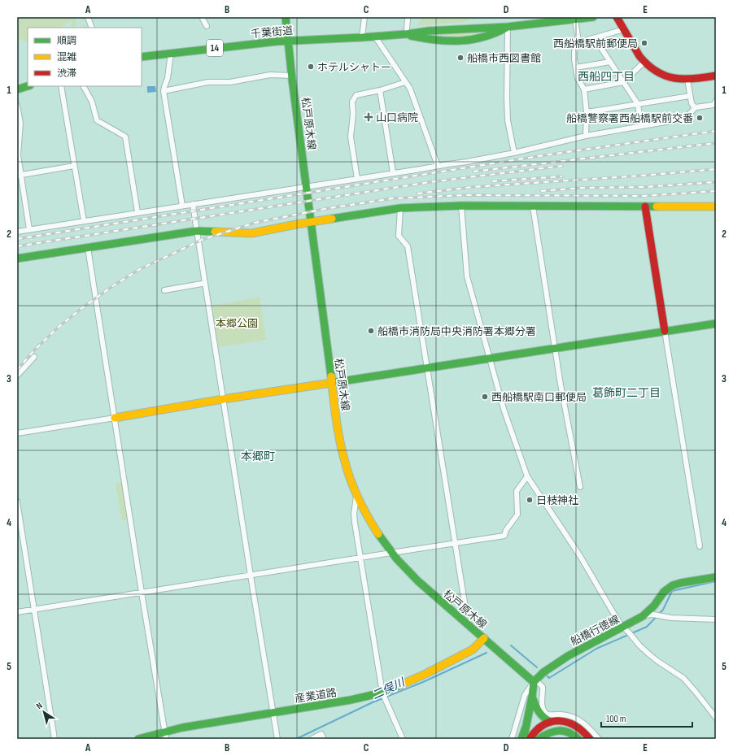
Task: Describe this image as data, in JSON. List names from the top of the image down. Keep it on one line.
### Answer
{"streets":{"main road":["千葉街道","14","松戸原木線","船橋行徳線","産業道路"]},"crossings":[["千葉街道","松戸原木線"],["松戸原木線","船橋行徳線"],["松戸原木線","産業道路"]],"districts":["西船四丁目","葛飾町二丁目","本郷町"],"water":["二俣川"],"parks":["本郷公園"],"places":{"other":["西船橋駅前郵便局","船橋市西図書館","ホテルシャトー","船橋警察署西船橋駅前交番","船橋市消防局中央消防署本郷分署","西船橋駅南口郵便局","日枝神社"],"health":["山口病院"]},"legend":["順調","混雑","渋滞"],"scale_bar":"100 m","north":"top left","grid":{"columns":["A","B","C","D","E"],"rows":["1","2","3","4","5"]}}
